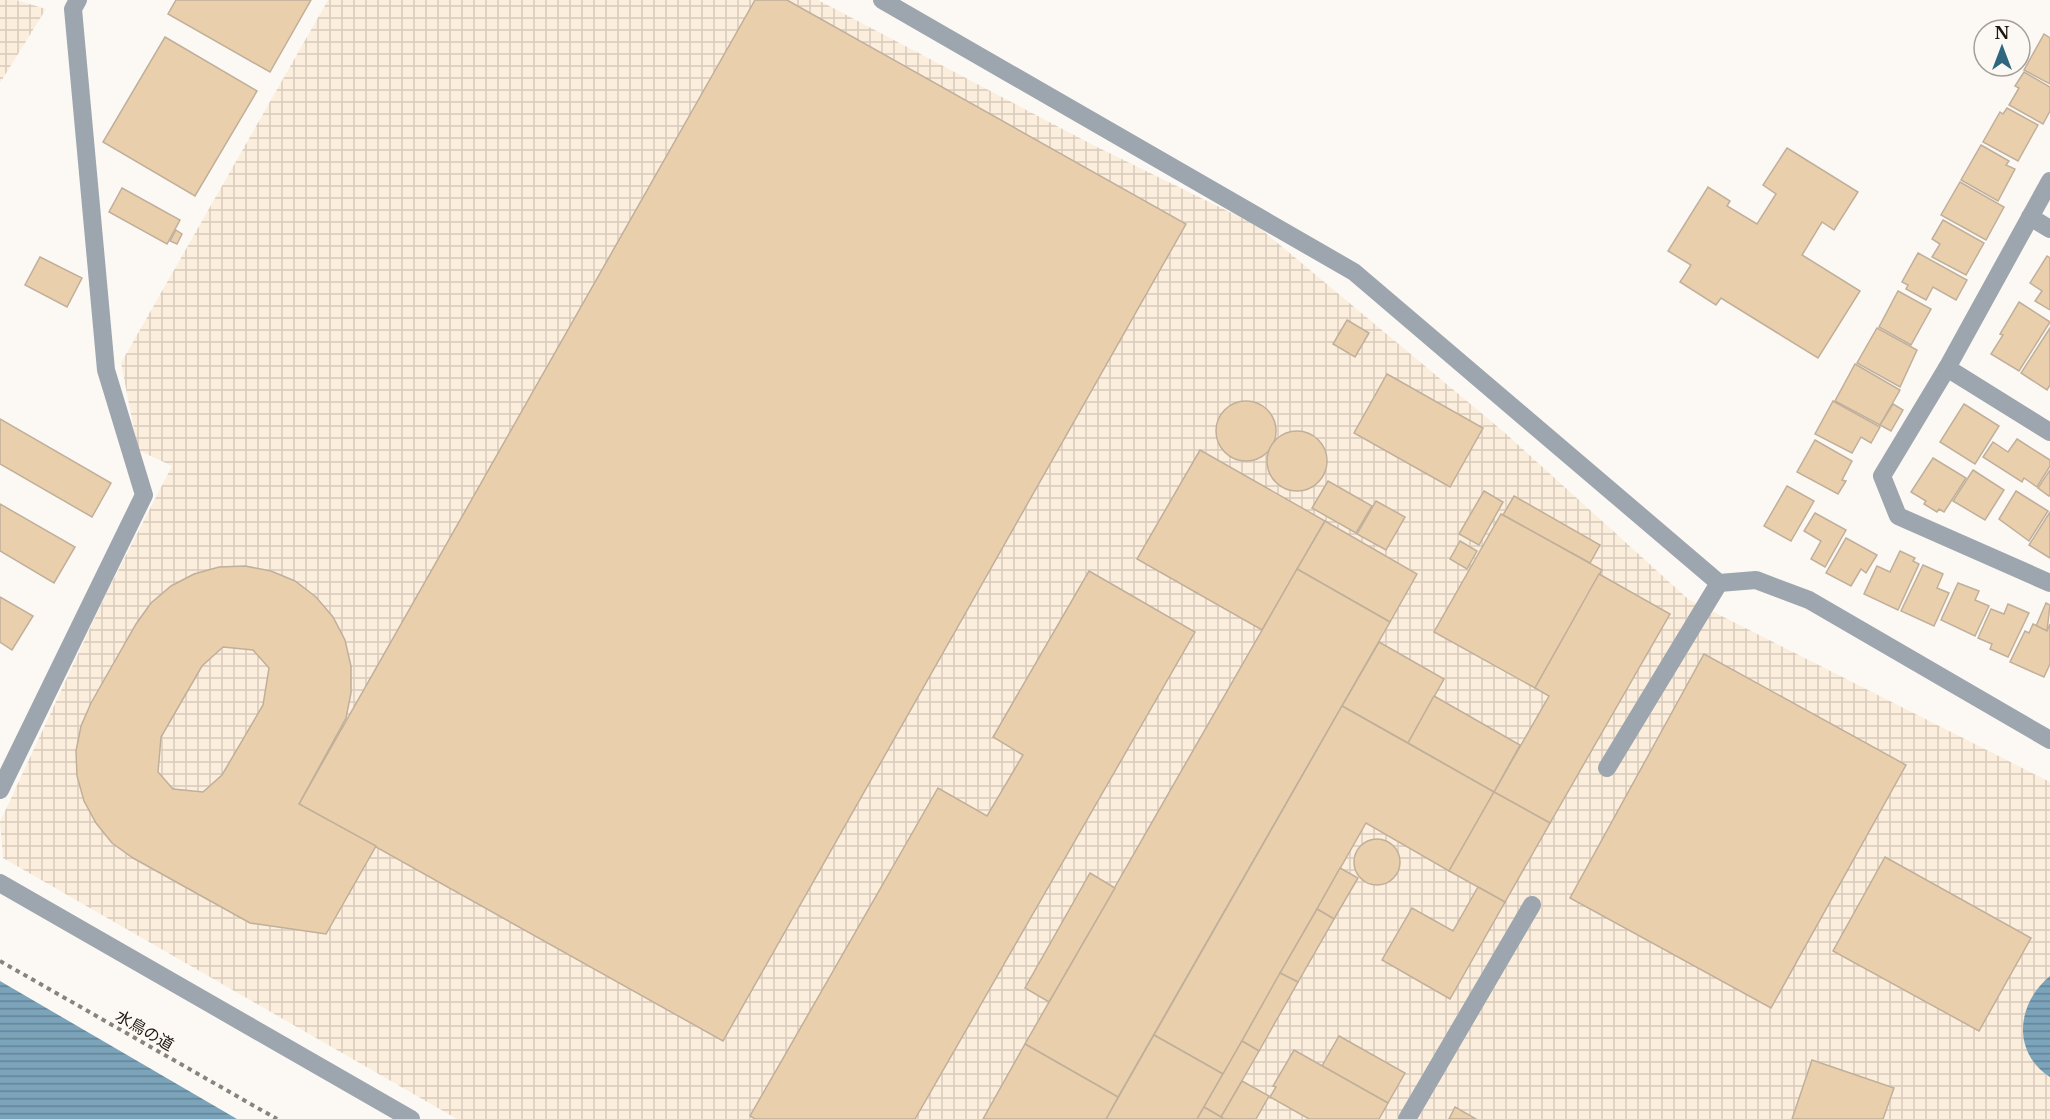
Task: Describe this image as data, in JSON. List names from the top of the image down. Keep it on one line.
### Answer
{"streets":{"path":["水鳥の道"]},"north":"top"}
